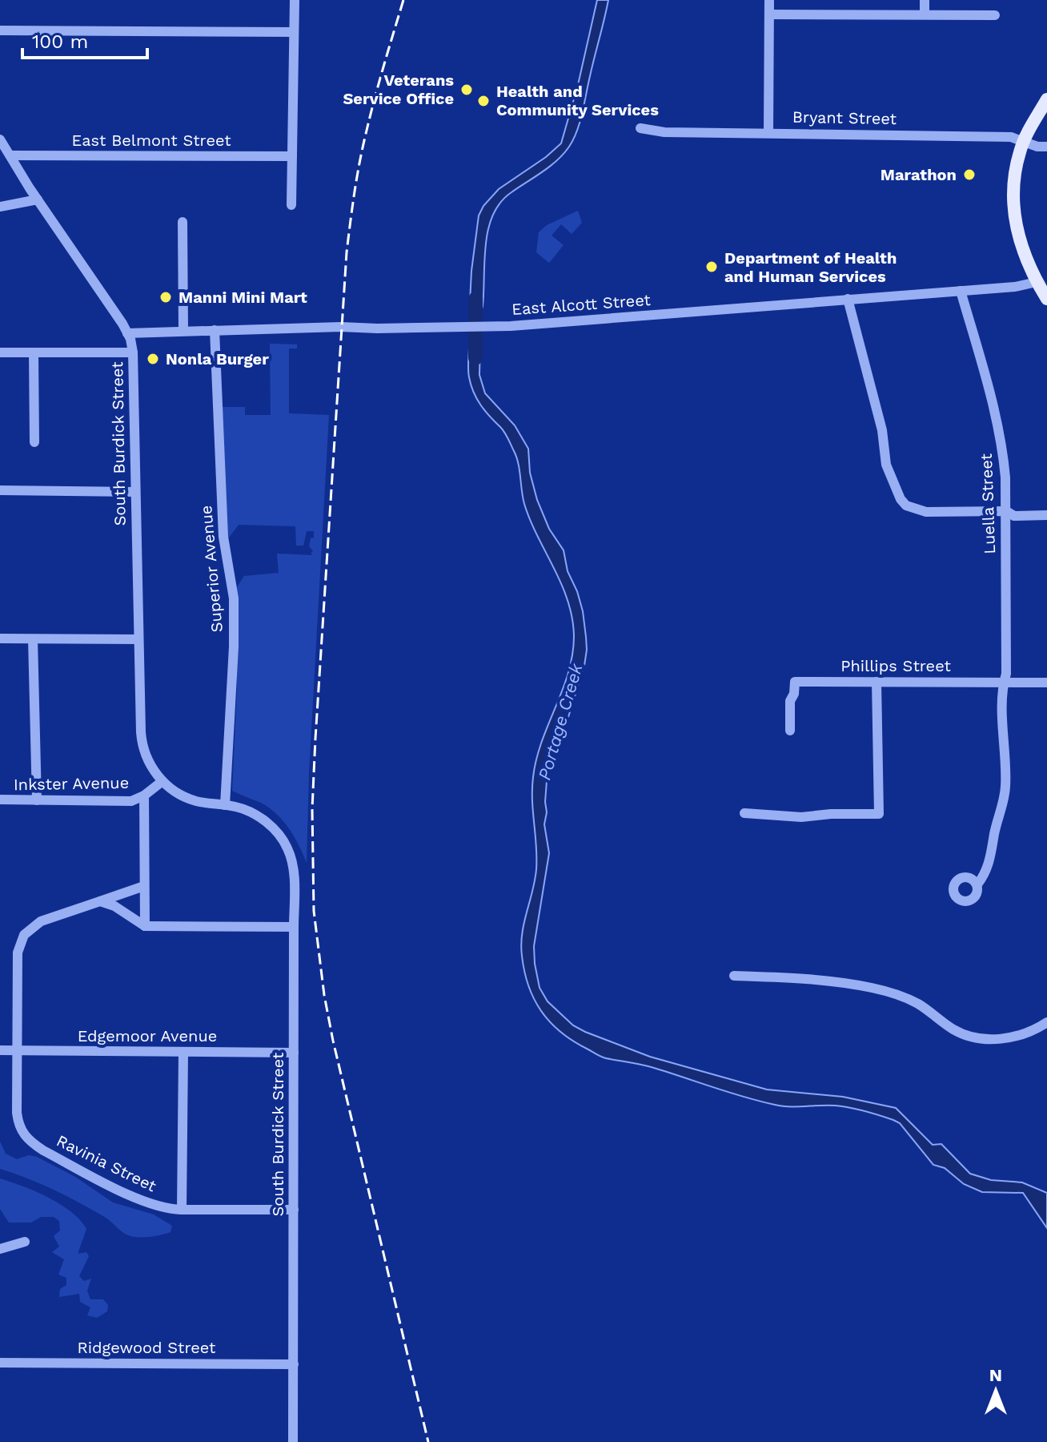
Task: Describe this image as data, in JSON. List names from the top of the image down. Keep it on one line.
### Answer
{"streets":{"street":["Bryant Street","East Belmont Street","East Alcott Street","South Burdick Street","Luella Street","Superior Avenue","Phillips Street","Inkster Avenue","Edgemoor Avenue","Ravinia Street","Ridgewood Street"]},"crossings":[["East Belmont Street","South Burdick Street"],["East Alcott Street","South Burdick Street"],["East Alcott Street","Luella Street"],["East Alcott Street","Superior Avenue"],["South Burdick Street","Superior Avenue"],["South Burdick Street","Inkster Avenue"],["South Burdick Street","Edgemoor Avenue"],["South Burdick Street","Ravinia Street"],["South Burdick Street","Ridgewood Street"],["Luella Street","Phillips Street"],["Edgemoor Avenue","Ravinia Street"]],"water":["Portage Creek"],"places":["Veterans Service Office","Health and Community Services","Marathon","Department of Health and Human Services","Manni Mini Mart","Nonla Burger"],"scale_bar":"100 m","north":"top"}
